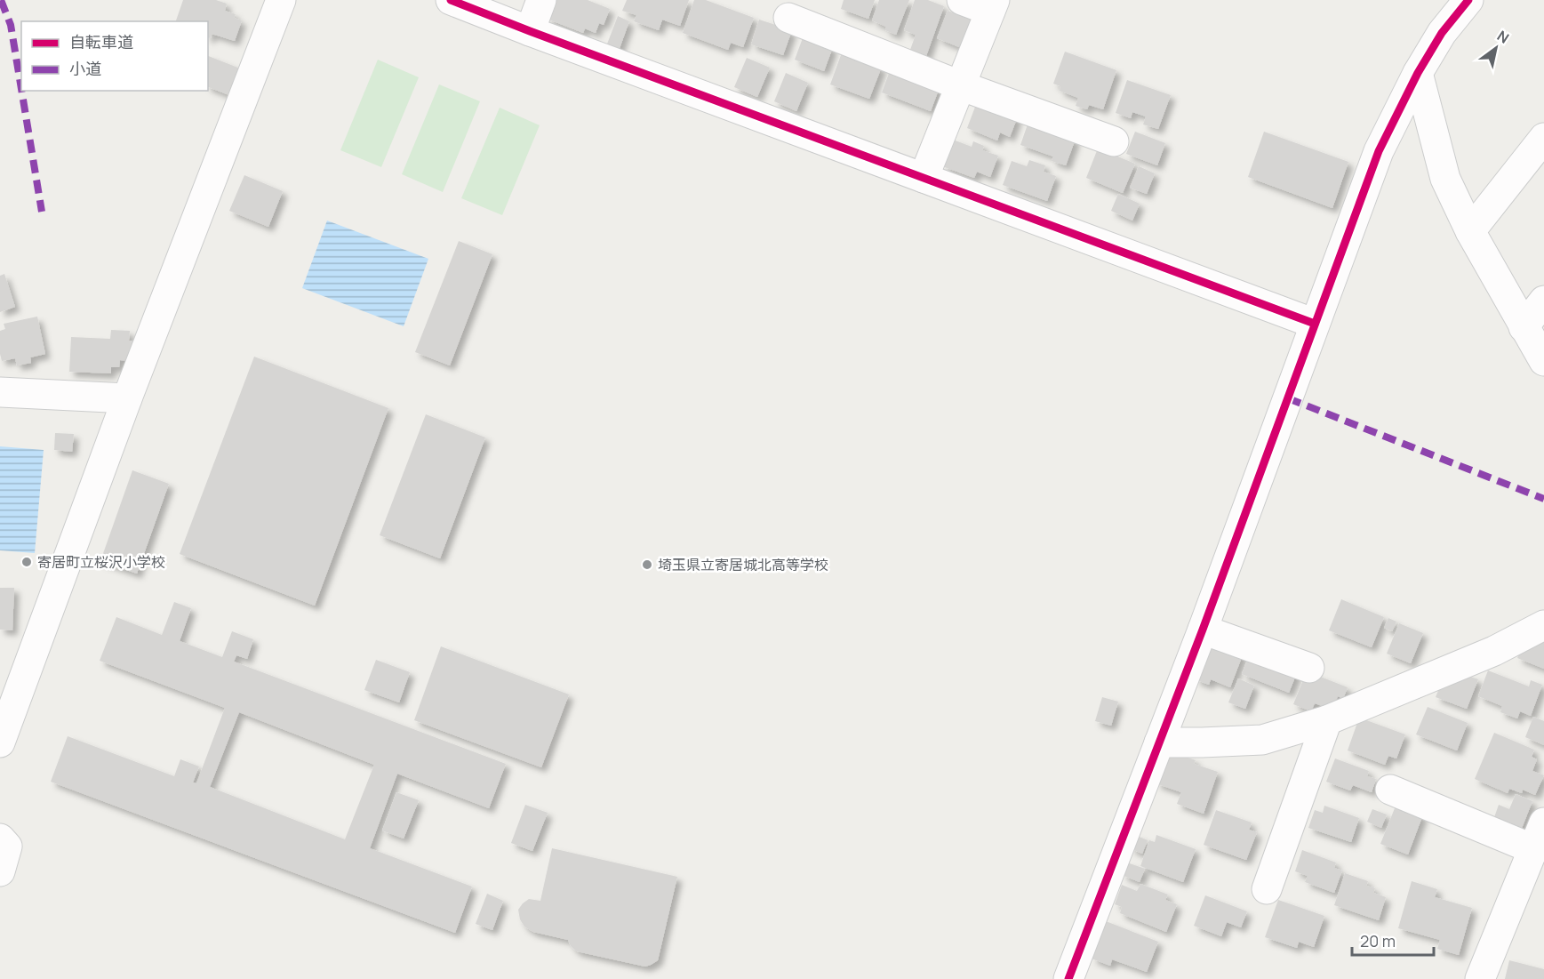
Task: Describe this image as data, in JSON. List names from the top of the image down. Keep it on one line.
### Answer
{"places":["寄居町立桜沢小学校","埼玉県立寄居城北高等学校"],"legend":["自転車道","小道"],"scale_bar":"20 m","north":"top right"}
